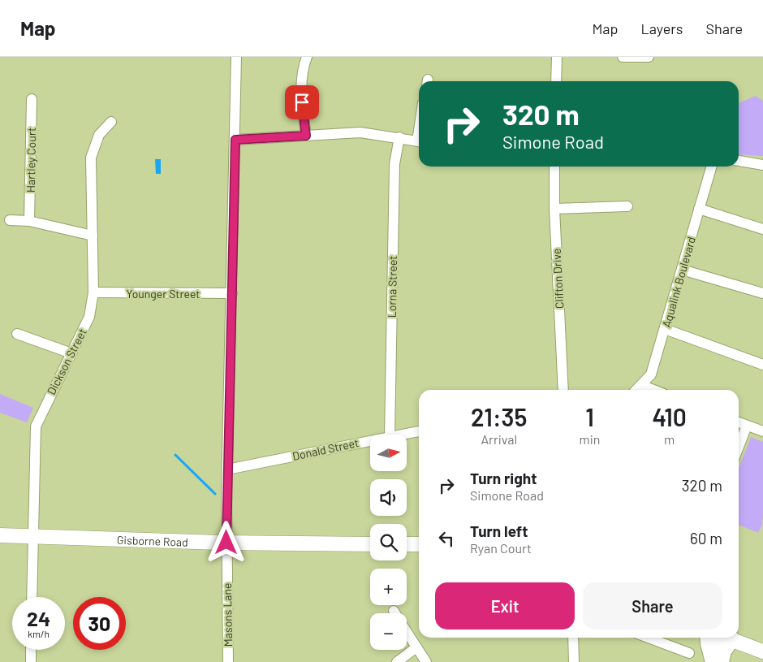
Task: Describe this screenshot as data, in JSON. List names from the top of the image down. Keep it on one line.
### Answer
{"streets":{"main road":["Gisborne Road"],"street":["Hartley Court","Clifton Drive","Aqualink Boulevard","Lorna Street","Younger Street","Dickson Street","Donald Street","Masons Lane"]},"crossings":[["Younger Street","Dickson Street"],["Younger Street","Masons Lane"],["Dickson Street","Gisborne Road"],["Donald Street","Masons Lane"],["Gisborne Road","Masons Lane"]],"north":"right","page":{"header":"Map","nav":["Map","Layers","Share"],"turn":["320 m","Simone Road"],"eta":["21:35","Arrival","1","min","410","m"],"map_buttons":["+","−"],"list":[{"name":"Turn right","note":"Simone Road","value":"320 m"},{"name":"Turn left","note":"Ryan Court","value":"60 m"}],"buttons":["Exit","Share"],"speed":"24 km/h","limit":"30"}}
